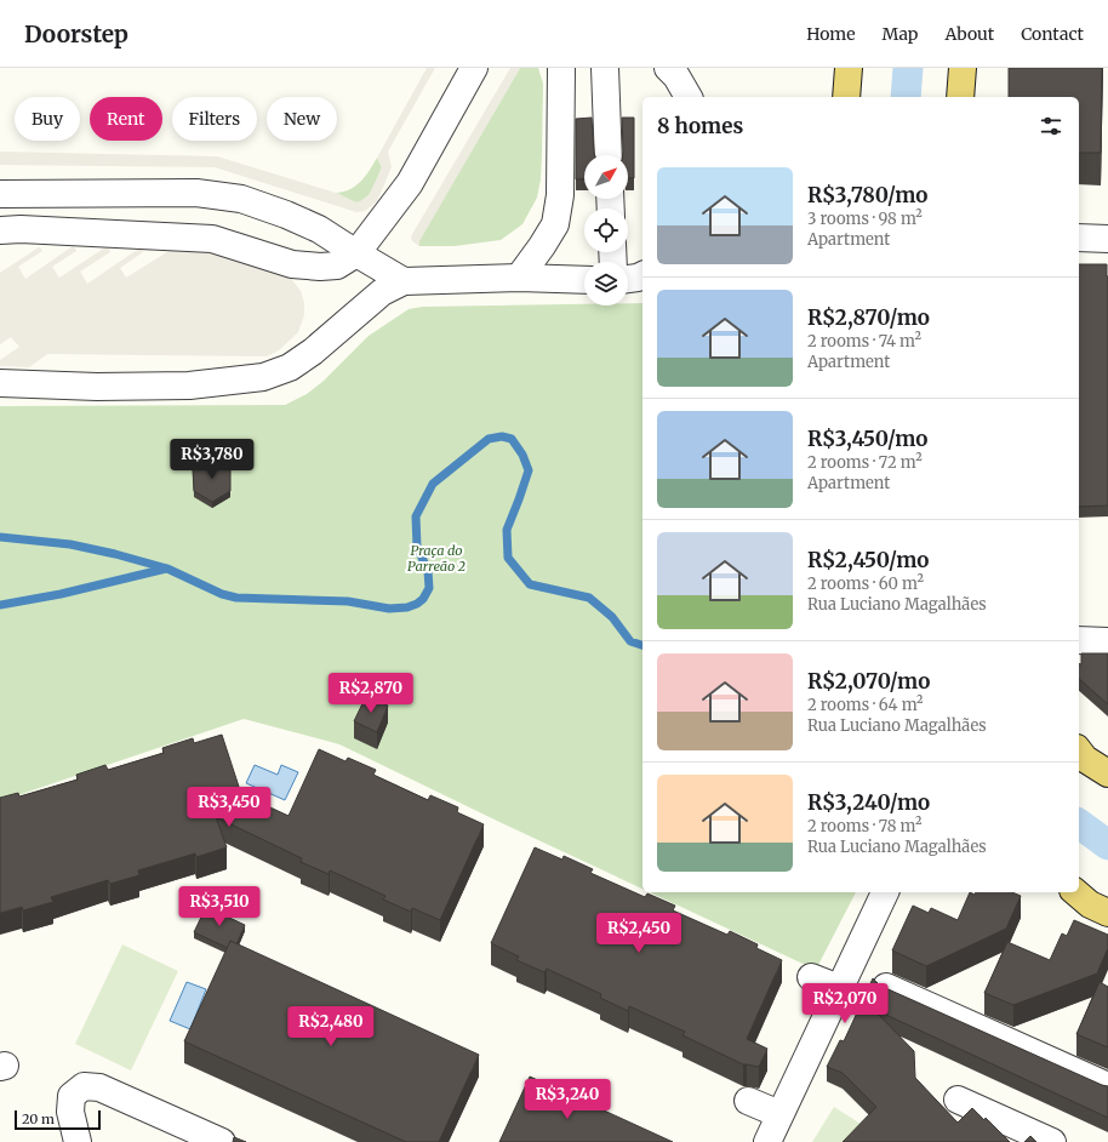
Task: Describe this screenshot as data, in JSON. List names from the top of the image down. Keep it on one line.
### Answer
{"parks":["Praça do Parreão 2"],"scale_bar":"20 m","north":"top right","page":{"header":"Doorstep","nav":["Home","Map","About","Contact"],"chip":["Buy","Rent","Filters","New"],"heading":"8 homes","list":[{"name":"R$3,780/mo","note":"3 rooms · 98 m² · Apartment"},{"name":"R$2,870/mo","note":"2 rooms · 74 m² · Apartment"},{"name":"R$3,450/mo","note":"2 rooms · 72 m² · Apartment"},{"name":"R$2,450/mo","note":"2 rooms · 60 m² · Rua Luciano Magalhães"},{"name":"R$2,070/mo","note":"2 rooms · 64 m² · Rua Luciano Magalhães"},{"name":"R$3,240/mo","note":"2 rooms · 78 m² · Rua Luciano Magalhães"}],"price":["R$3,780","R$2,870","R$3,450","R$3,510","R$2,450","R$2,070","R$2,480","R$3,240"],"scale":"20 m"}}
